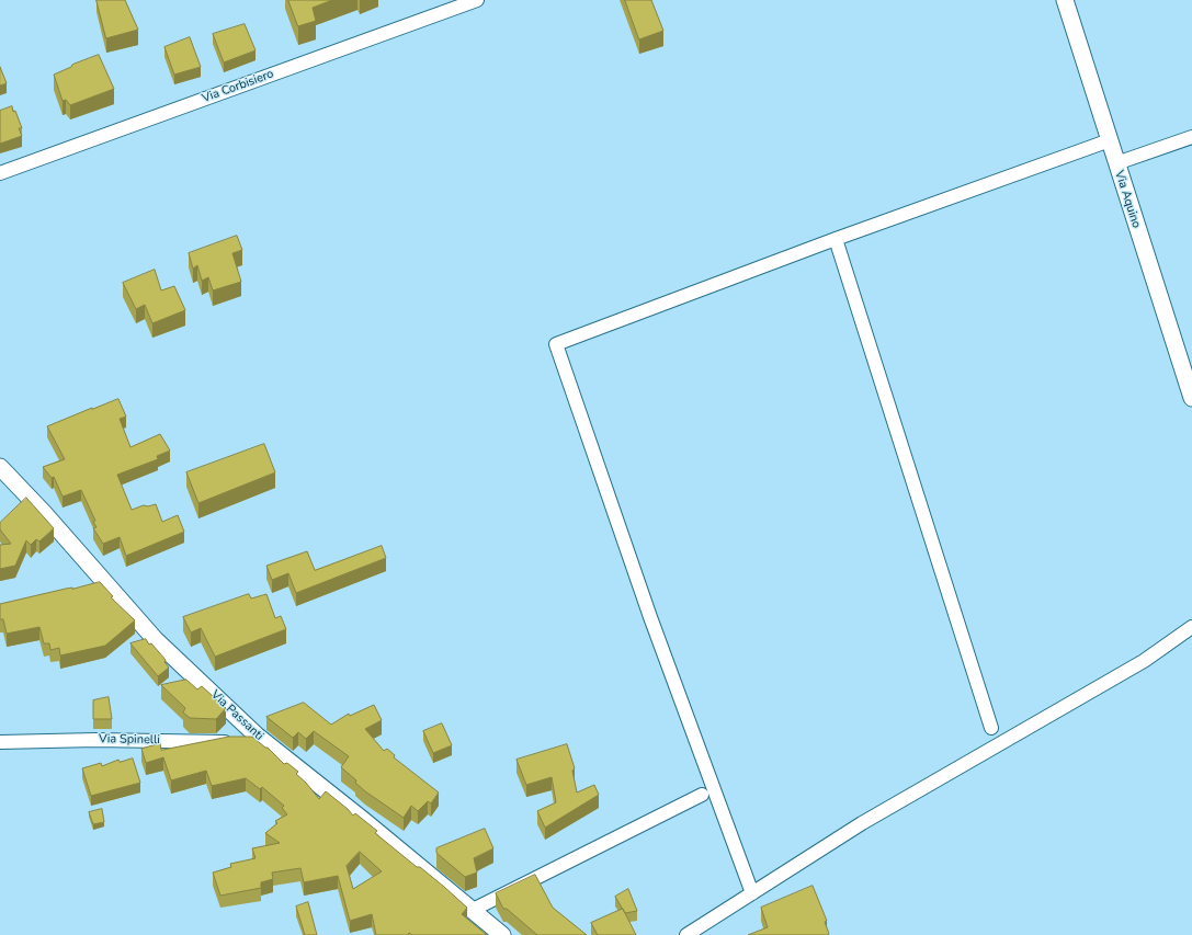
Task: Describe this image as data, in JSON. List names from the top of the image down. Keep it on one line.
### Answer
{"streets":{"street":["Via Corbisiero","Via Aquino","Via Passanti","Via Spinelli"]},"crossings":[["Via Passanti","Via Spinelli"]]}
